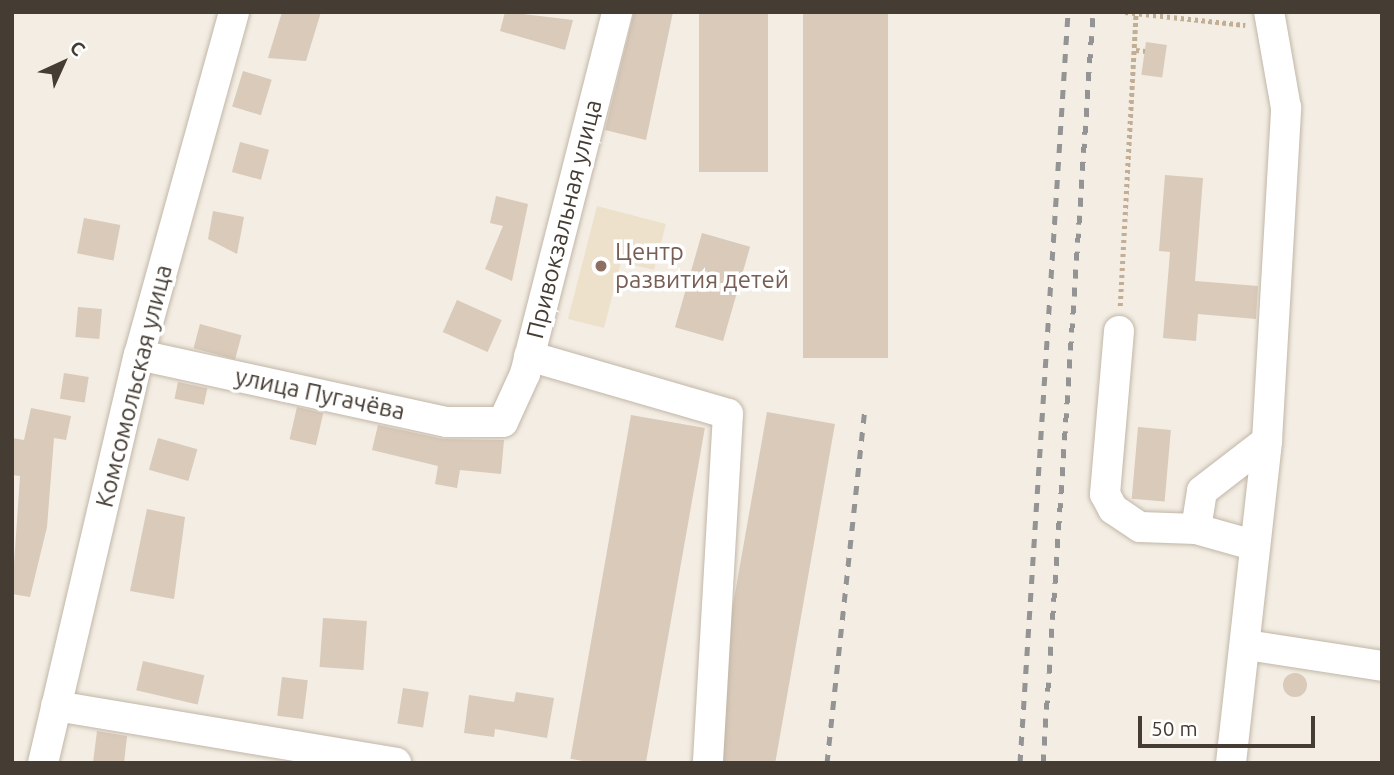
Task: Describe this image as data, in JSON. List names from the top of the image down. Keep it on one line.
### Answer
{"streets":{"street":["Привокзальная улица","Комсомольская улица","улица Пугачёва"]},"crossings":[["Привокзальная улица","улица Пугачёва"],["Комсомольская улица","улица Пугачёва"]],"places":["Центр развития детей"],"scale_bar":"50 m","north":"top right"}
